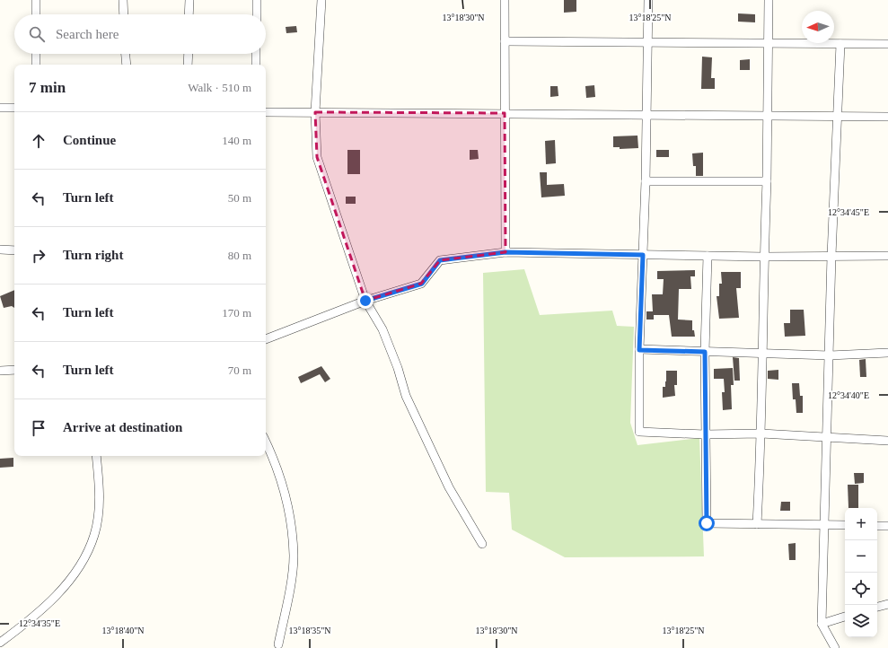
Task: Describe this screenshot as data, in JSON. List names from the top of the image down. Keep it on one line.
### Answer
{"north":"left","page":{"search":"Search here","heading":["7 min","Walk · 510 m"],"list":[["Continue","140 m"],["Turn left","50 m"],["Turn right","80 m"],["Turn left","170 m"],["Turn left","70 m"],"Arrive at destination"],"map_buttons":["+","−"]},"coordinates":["13°18'30\"N","13°18'25\"N","12°34'45\"E","12°34'40\"E","12°34'35\"E","13°18'40\"N","13°18'35\"N"]}
